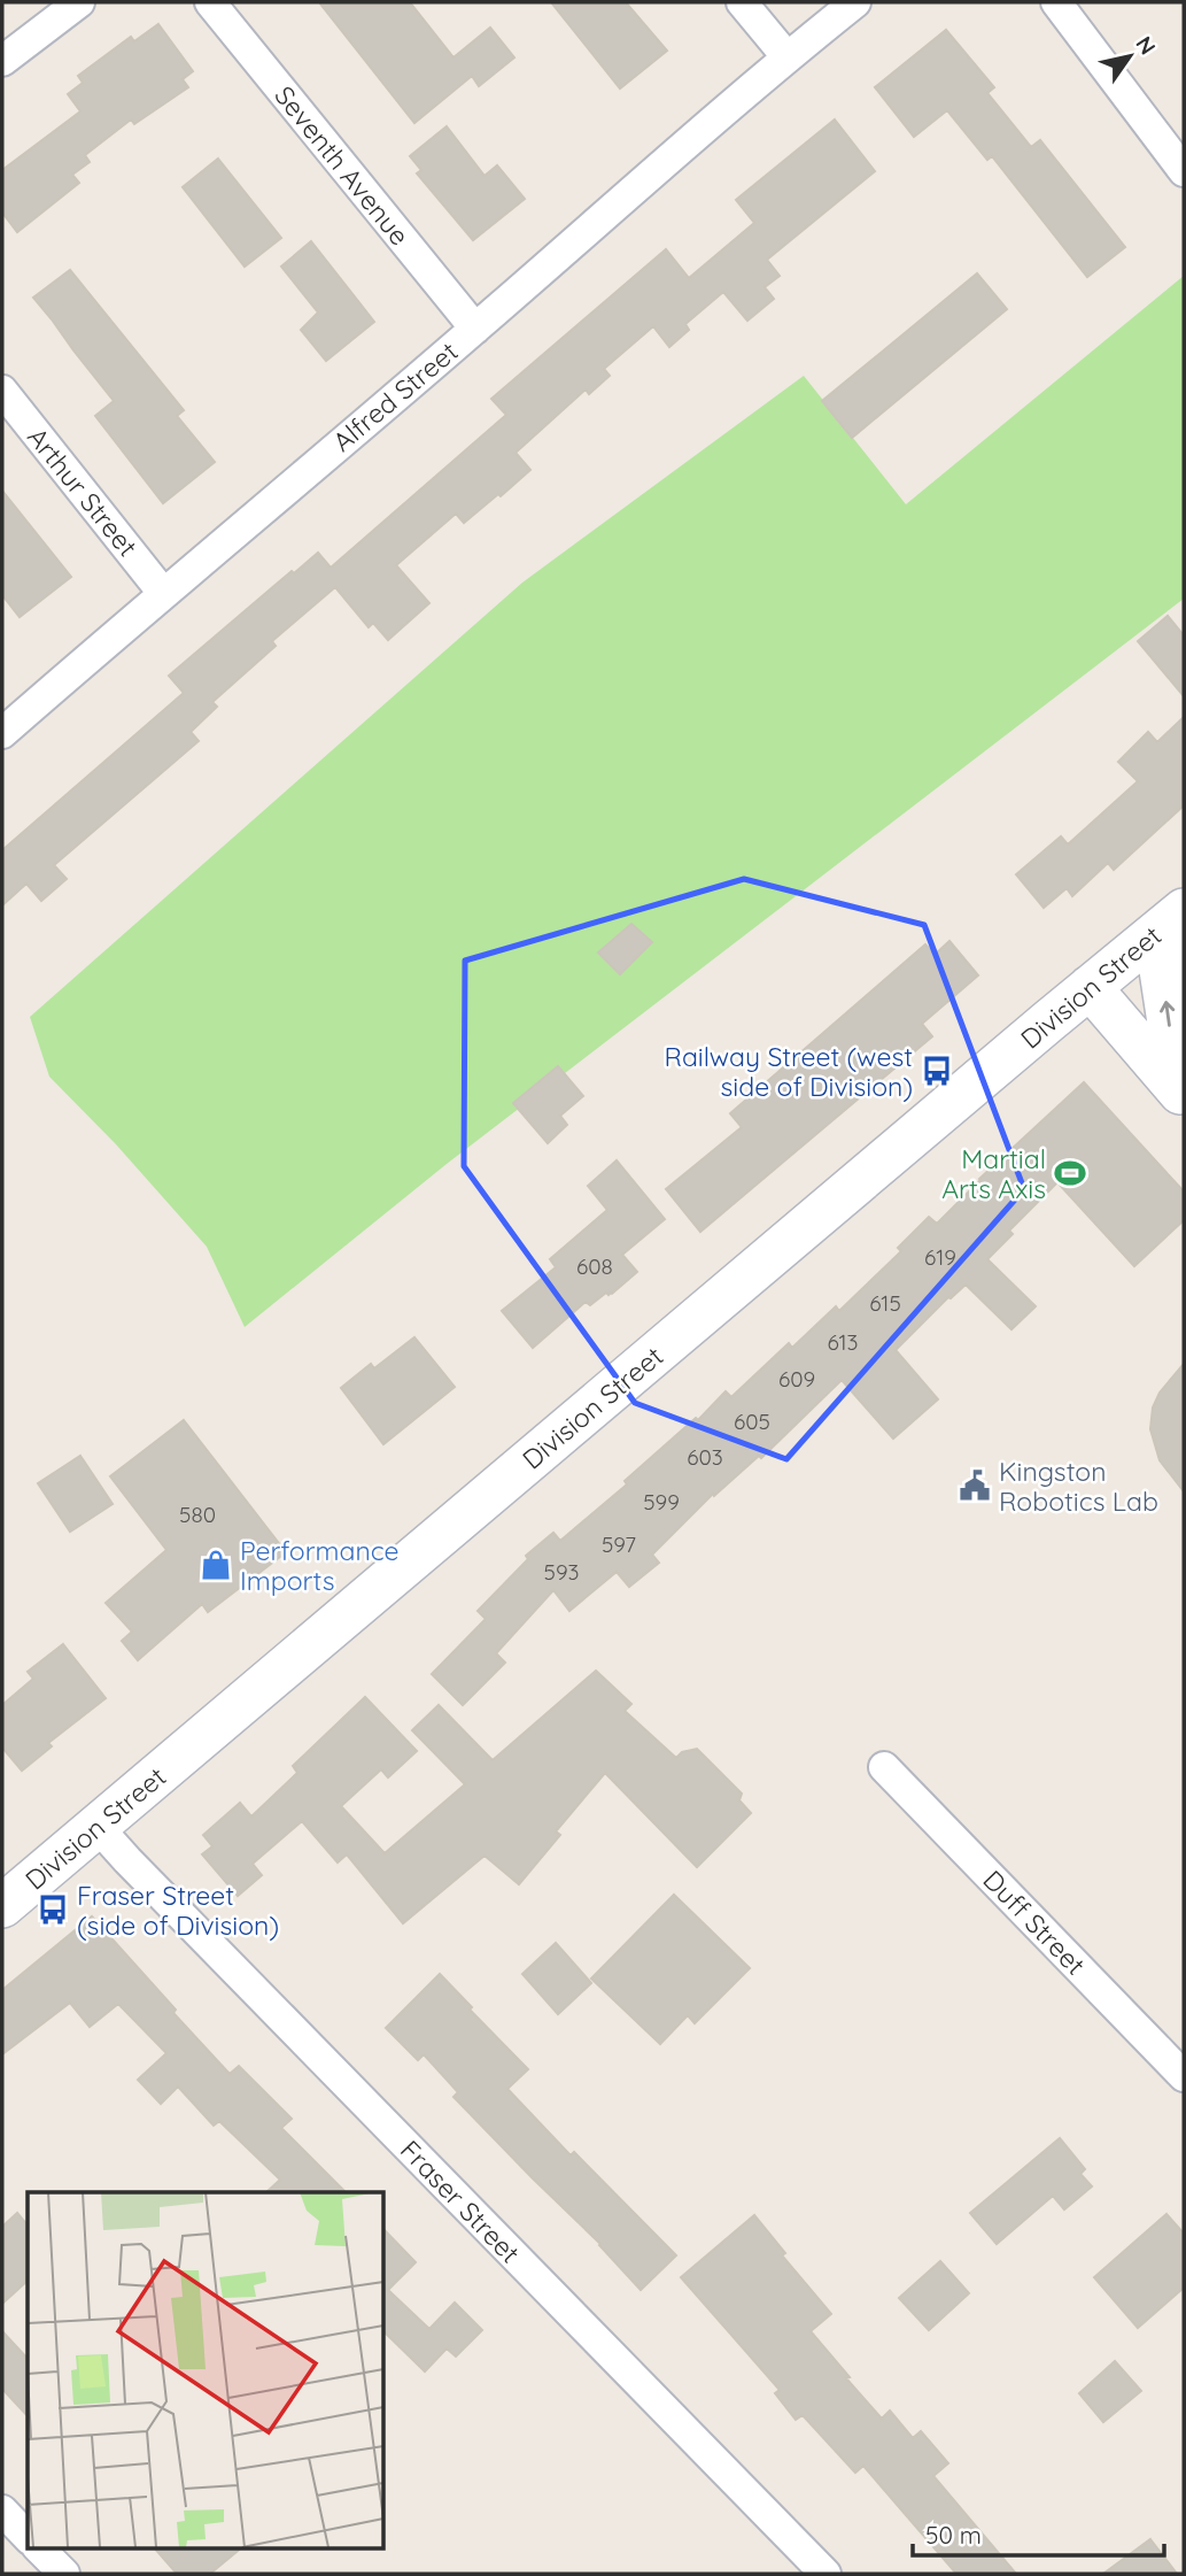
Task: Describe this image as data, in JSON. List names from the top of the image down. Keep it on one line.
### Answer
{"streets":{"main road":["Division Street"],"street":["Seventh Avenue","Alfred Street","Arthur Street","Duff Street","Fraser Street"]},"crossings":[["Seventh Avenue","Alfred Street"],["Alfred Street","Arthur Street"],["Division Street","Fraser Street"]],"places":{"bus stop":["Railway Street (west side of Division)","Fraser Street (side of Division)"],"sports":["Martial Arts Axis"],"public building":["Kingston Robotics Lab"],"shop":["Performance Imports"]},"house_numbers":["619","608","615","613","609","605","603","599","580","597","593"],"scale_bar":"50 m","north":"top right"}
